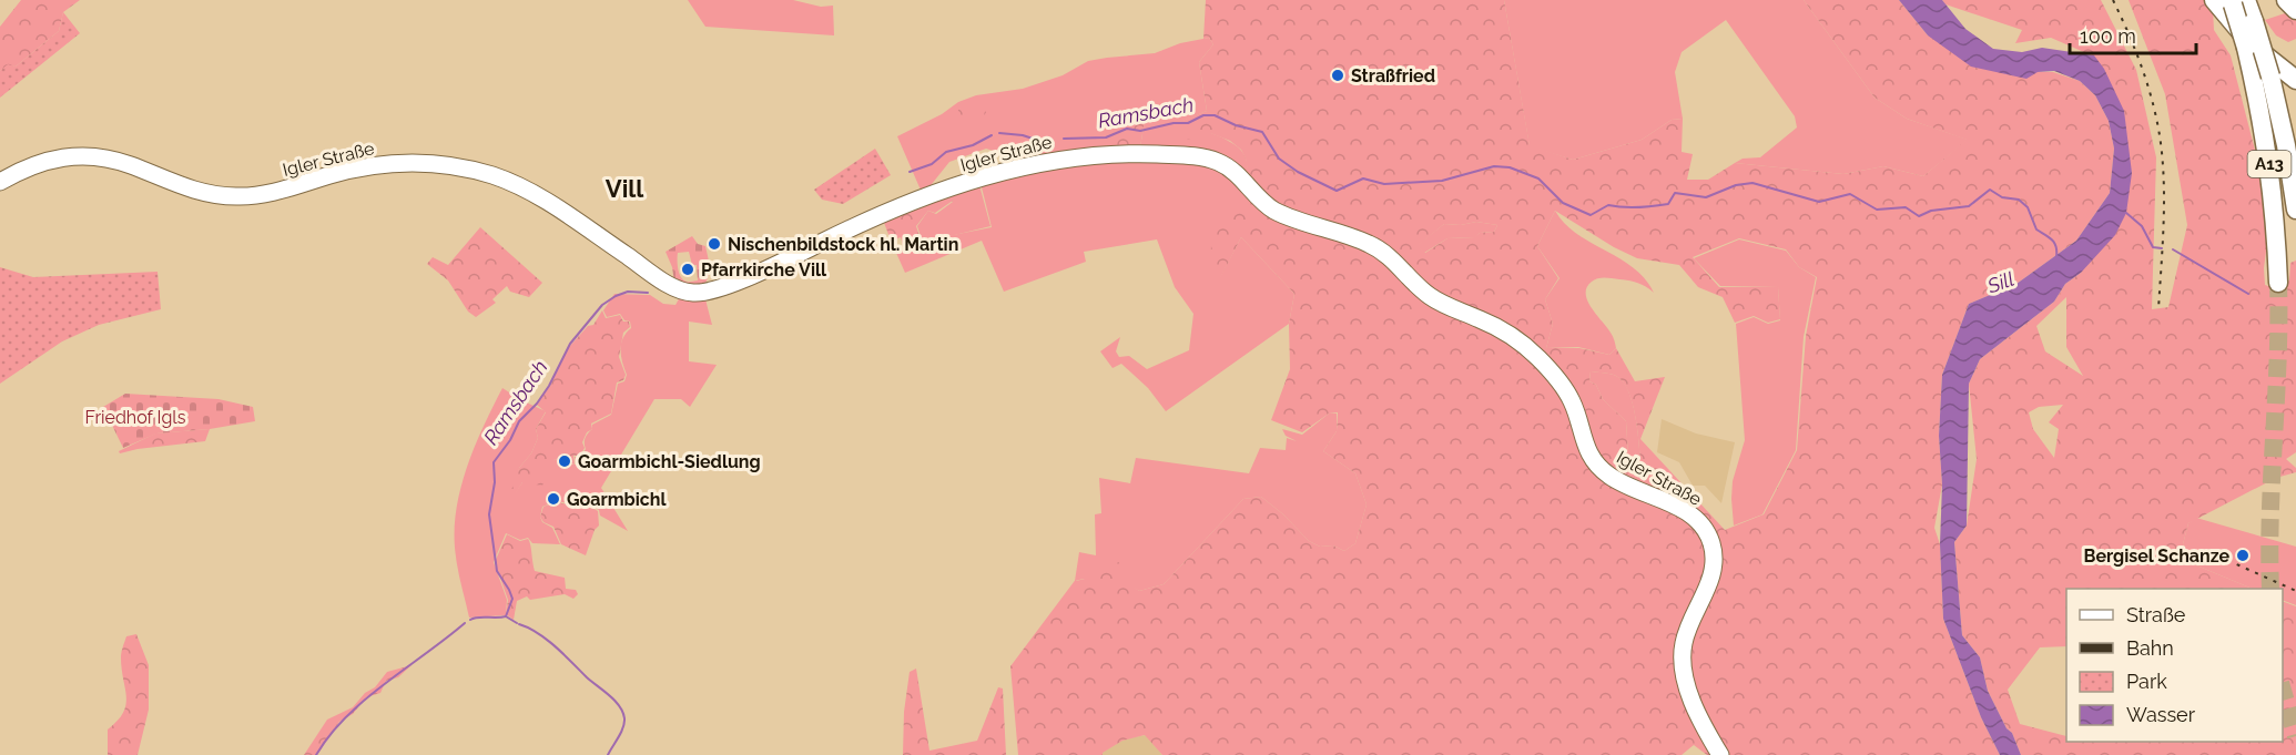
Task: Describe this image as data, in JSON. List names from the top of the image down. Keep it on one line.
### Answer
{"streets":{"highway":["A13"],"main road":["Igler Straße"]},"districts":["Vill"],"water":["Ramsbach","Sill"],"parks":["Friedhof Igls"],"places":["Straßfried","Nischenbildstock hl. Martin","Pfarrkirche Vill","Goarmbichl-Siedlung","Goarmbichl","Bergisel Schanze"],"legend":["Straße","Bahn","Park","Wasser"],"scale_bar":"100 m"}
